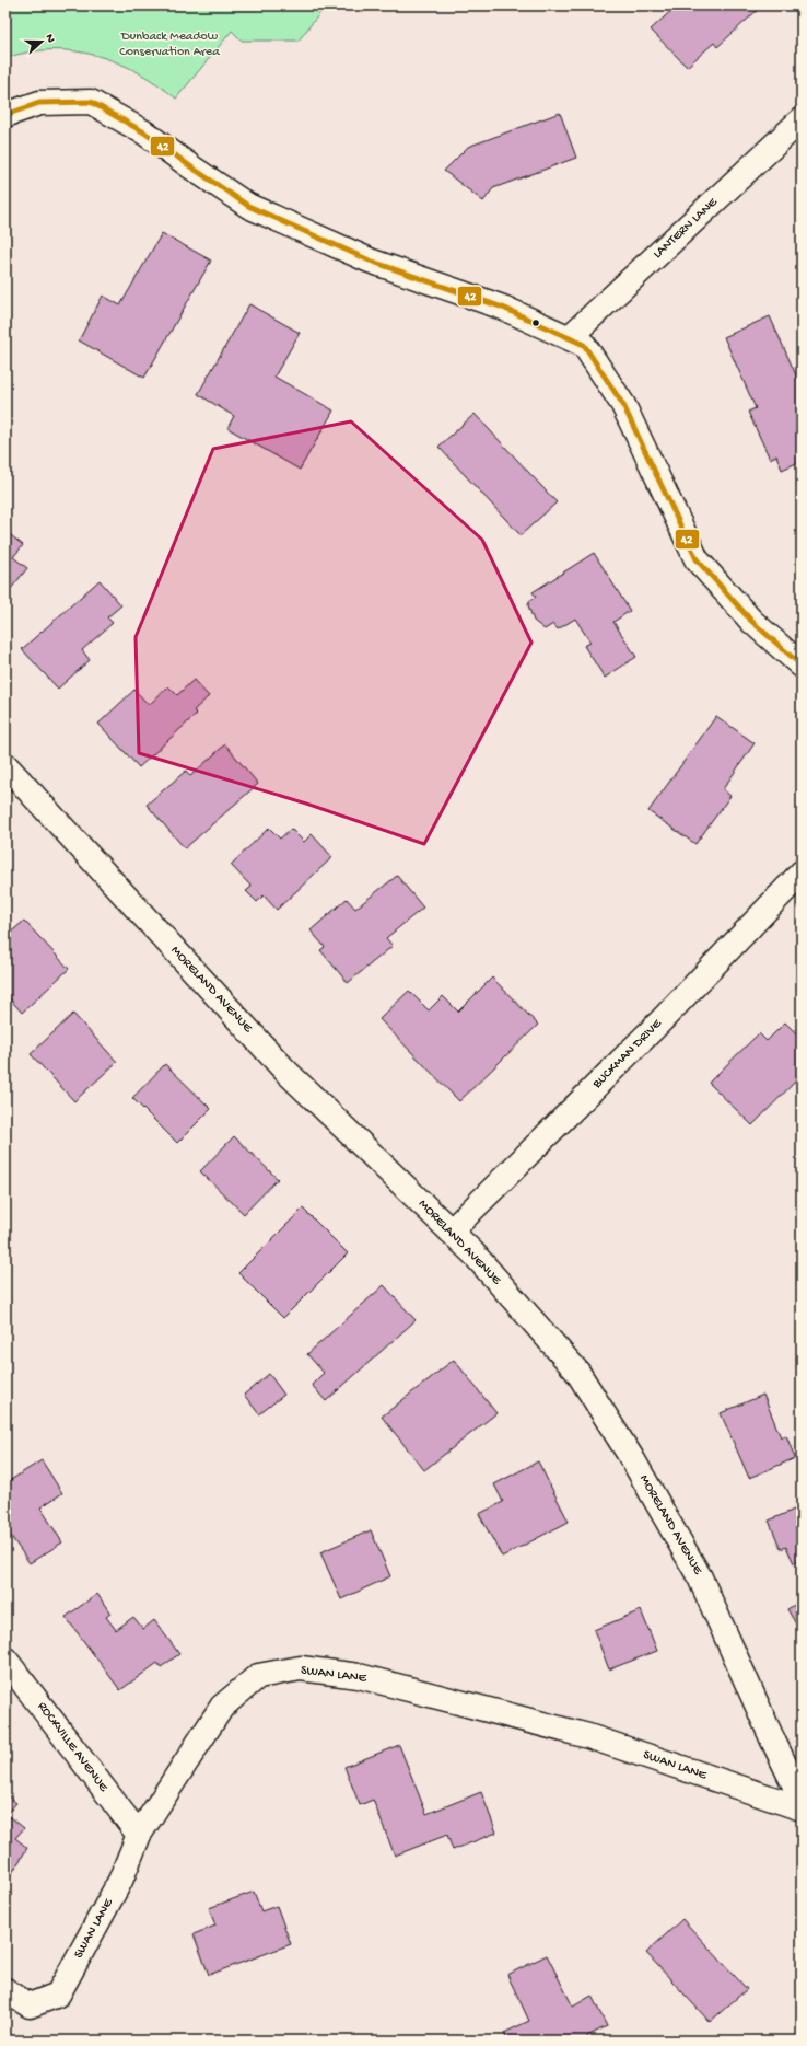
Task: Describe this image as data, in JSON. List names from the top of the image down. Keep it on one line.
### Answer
{"streets":{"street":["LANTERN LANE","MORELAND AVENUE","BUCKMAN DRIVE","SWAN LANE","ROCKVILLE AVENUE"]},"crossings":[["MORELAND AVENUE","BUCKMAN DRIVE"],["SWAN LANE","ROCKVILLE AVENUE"]],"parks":["Dunback Meadow Conservation Area"],"lines":["transit line 42"],"north":"right"}
